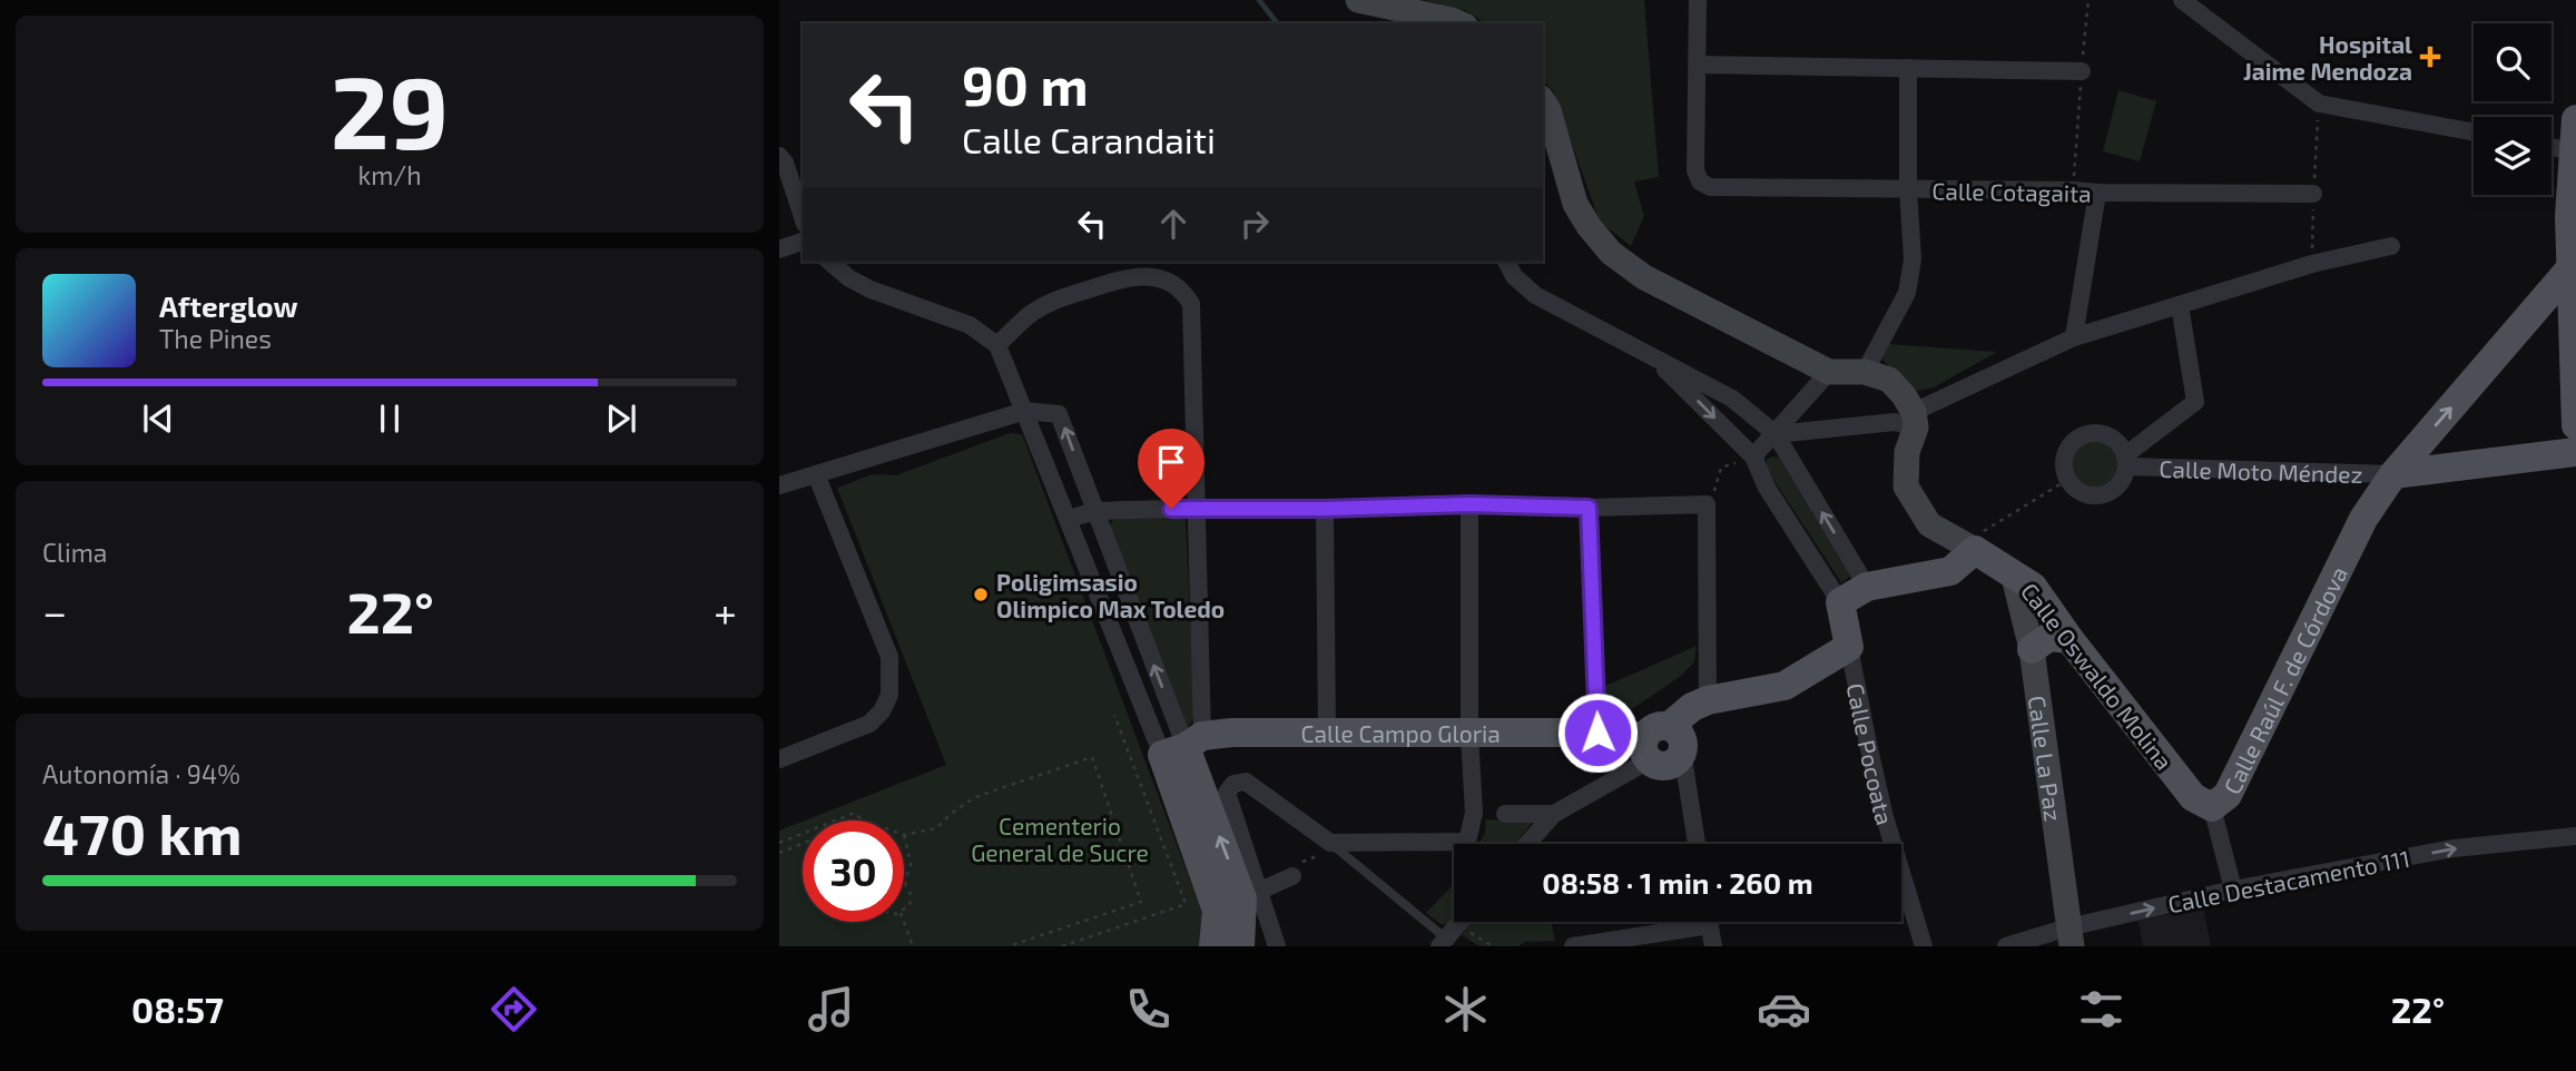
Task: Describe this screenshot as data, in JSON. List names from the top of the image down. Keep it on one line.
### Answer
{"streets":{"main road":["Calle Oswaldo Molina","Calle Raúl F. de Córdova","Calle Campo Gloria","Calle Pocoata","Calle La Paz"],"street":["Calle Cotagaita","Calle Moto Méndez","Calle Destacamento 111"]},"crossings":[["Calle Moto Méndez","Calle Raúl F. de Córdova"],["Calle Oswaldo Molina","Calle Raúl F. de Córdova"],["Calle Oswaldo Molina","Calle La Paz"],["Calle Raúl F. de Córdova","Calle Destacamento 111"],["Calle La Paz","Calle Destacamento 111"]],"one_way":["Calle Raúl F. de Córdova","Calle Destacamento 111"],"parks":["Cementerio General de Sucre"],"places":{"health":["Hospital Jaime Mendoza"],"other":["Poligimsasio Olimpico Max Toledo"]},"page":{"tile":[["29","km/h"],"Clima",["Autonomía · 94%","470 km"]],"turn":["90 m","Calle Carandaiti"],"song":["Afterglow","The Pines"],"heat":["−","22°","+"],"limit":"30","trip":"08:58 · 1 min · 260 m","tabs":["08:57","22°"]}}
